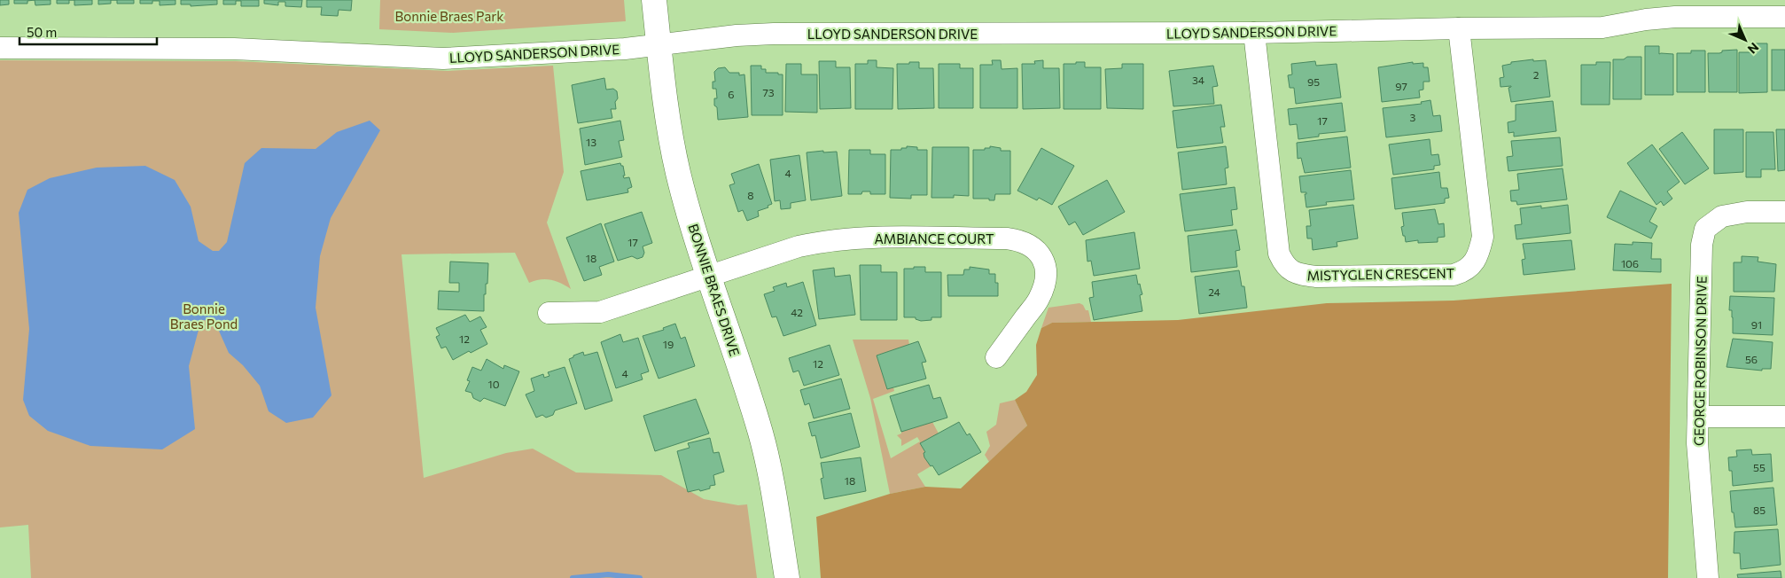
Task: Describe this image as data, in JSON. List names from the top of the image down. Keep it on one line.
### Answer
{"streets":{"street":["LLOYD SANDERSON DRIVE","AMBIANCE COURT","MISTYGLEN CRESCENT","BONNIE BRAES DRIVE","GEORGE ROBINSON DRIVE"]},"crossings":[["LLOYD SANDERSON DRIVE","MISTYGLEN CRESCENT"],["LLOYD SANDERSON DRIVE","BONNIE BRAES DRIVE"],["AMBIANCE COURT","BONNIE BRAES DRIVE"]],"parks":["Bonnie Braes Park","Bonnie Braes Pond"],"house_numbers":["2","34","95","97","73","6","3","17","13","4","8","17","18","106","24","42","91","12","19","56","12","4","10","55","18","85"],"scale_bar":"50 m","north":"bottom right"}
